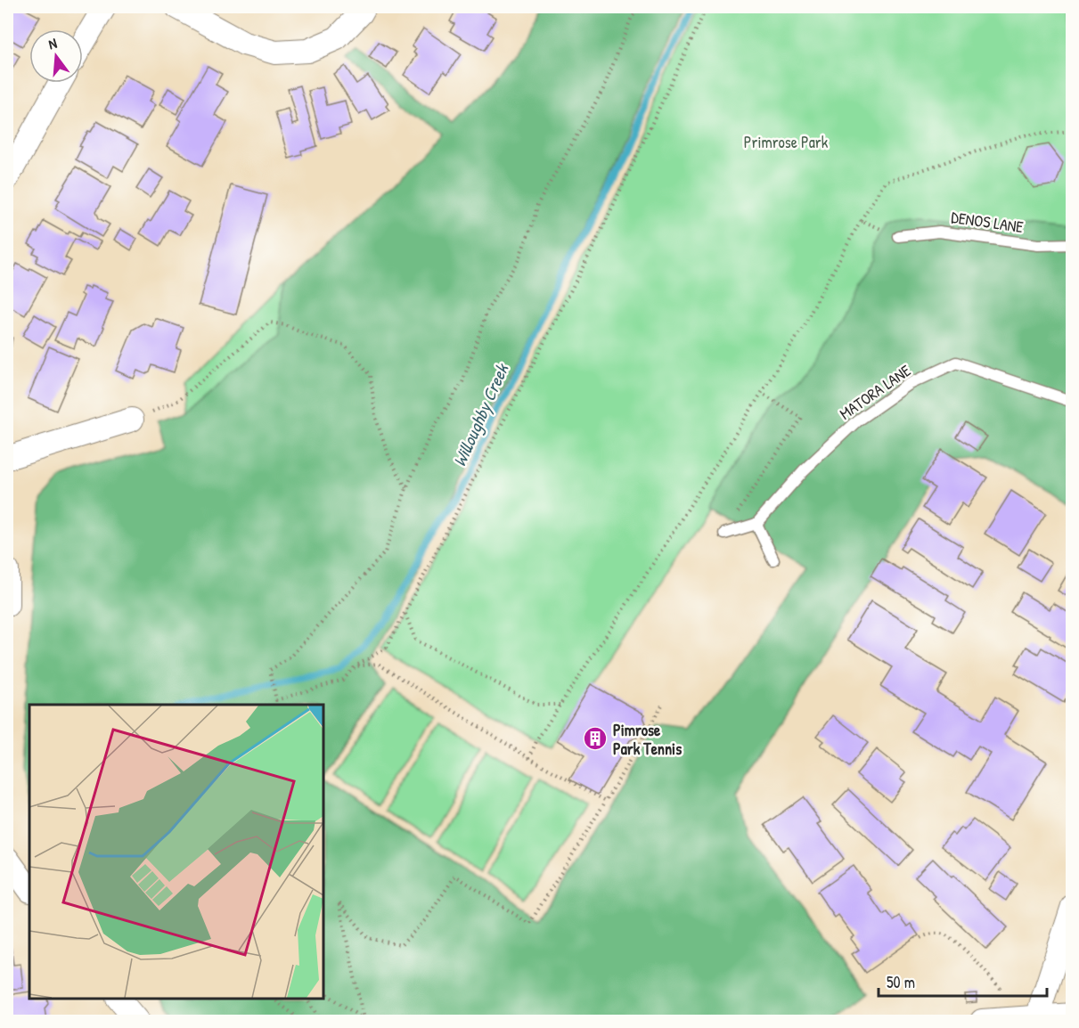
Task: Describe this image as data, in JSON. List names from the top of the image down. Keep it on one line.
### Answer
{"streets":{"lane":["DENOS LANE","MATORA LANE"]},"water":["Willoughby Creek"],"parks":["Primrose Park"],"places":{"building":["Pimrose Park Tennis"]},"scale_bar":"50 m","north":"top"}
